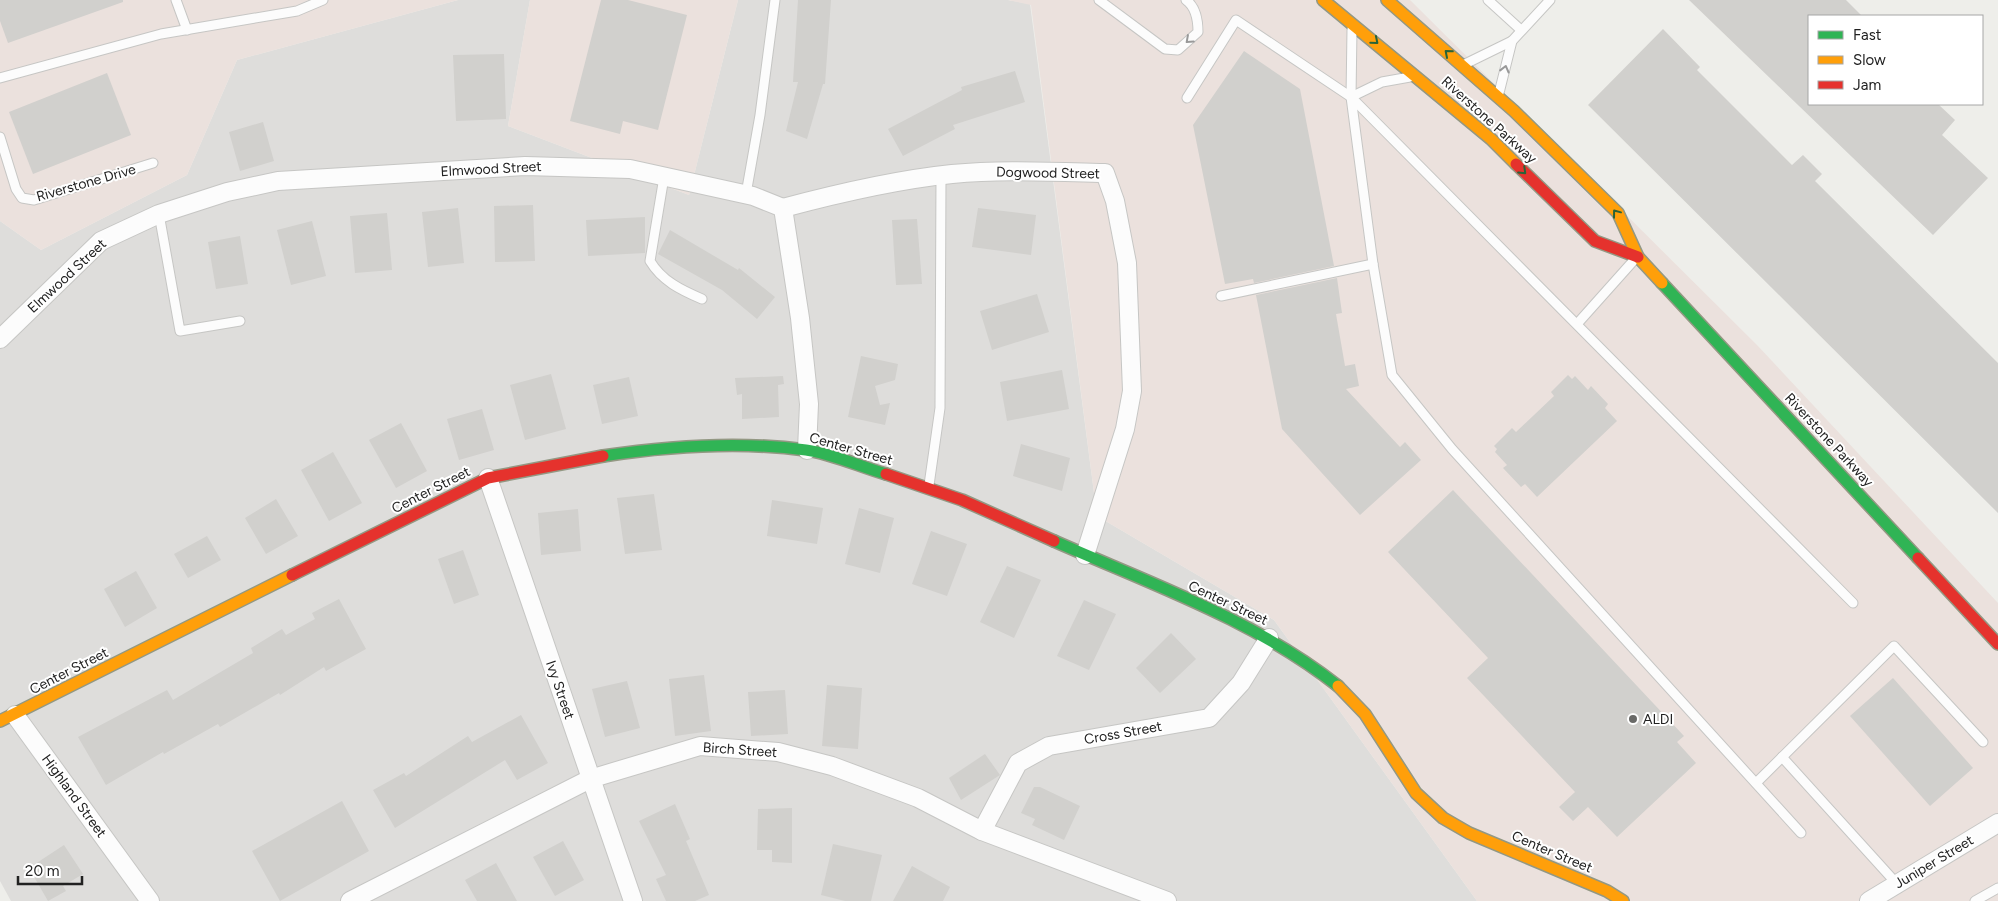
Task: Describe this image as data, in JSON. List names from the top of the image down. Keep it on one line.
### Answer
{"streets":{"street":["Riverstone Parkway","Elmwood Street","Dogwood Street","Center Street","Ivy Street","Cross Street","Birch Street","Highland Street","Juniper Street"],"lane":["Riverstone Drive"]},"crossings":[["Elmwood Street","Dogwood Street"],["Dogwood Street","Center Street"],["Center Street","Ivy Street"],["Center Street","Cross Street"],["Center Street","Highland Street"],["Ivy Street","Birch Street"],["Cross Street","Birch Street"]],"places":["ALDI"],"legend":["Fast","Slow","Jam"],"scale_bar":"20 m"}
